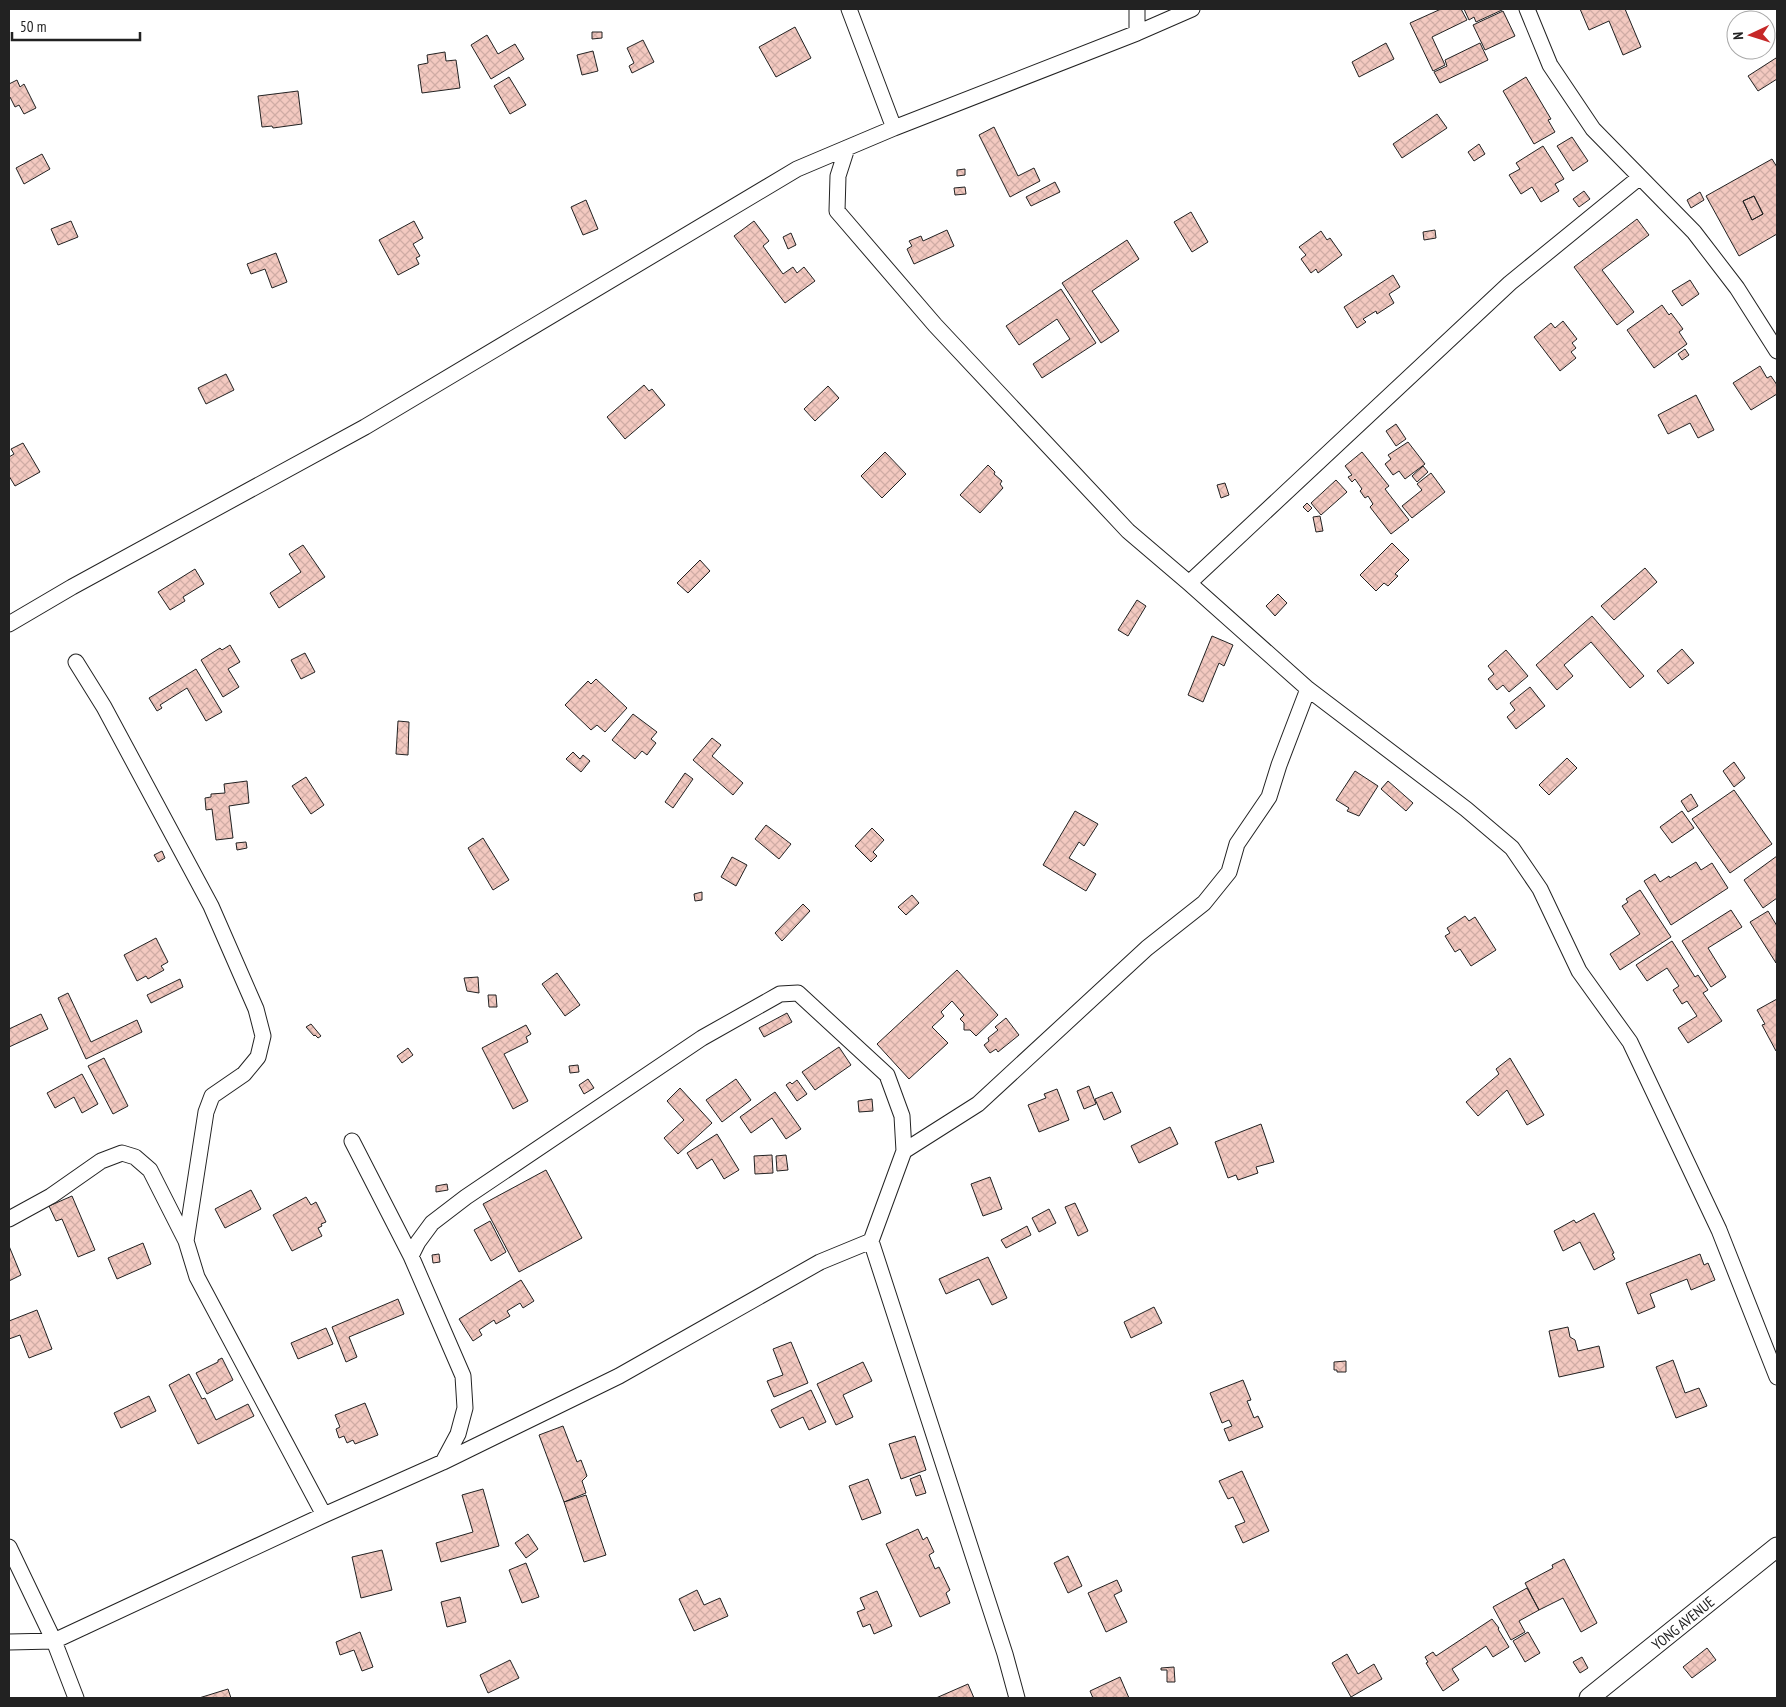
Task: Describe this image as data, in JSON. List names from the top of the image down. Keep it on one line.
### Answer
{"streets":{"street":["YONG AVENUE"]},"scale_bar":"50 m","north":"left"}
